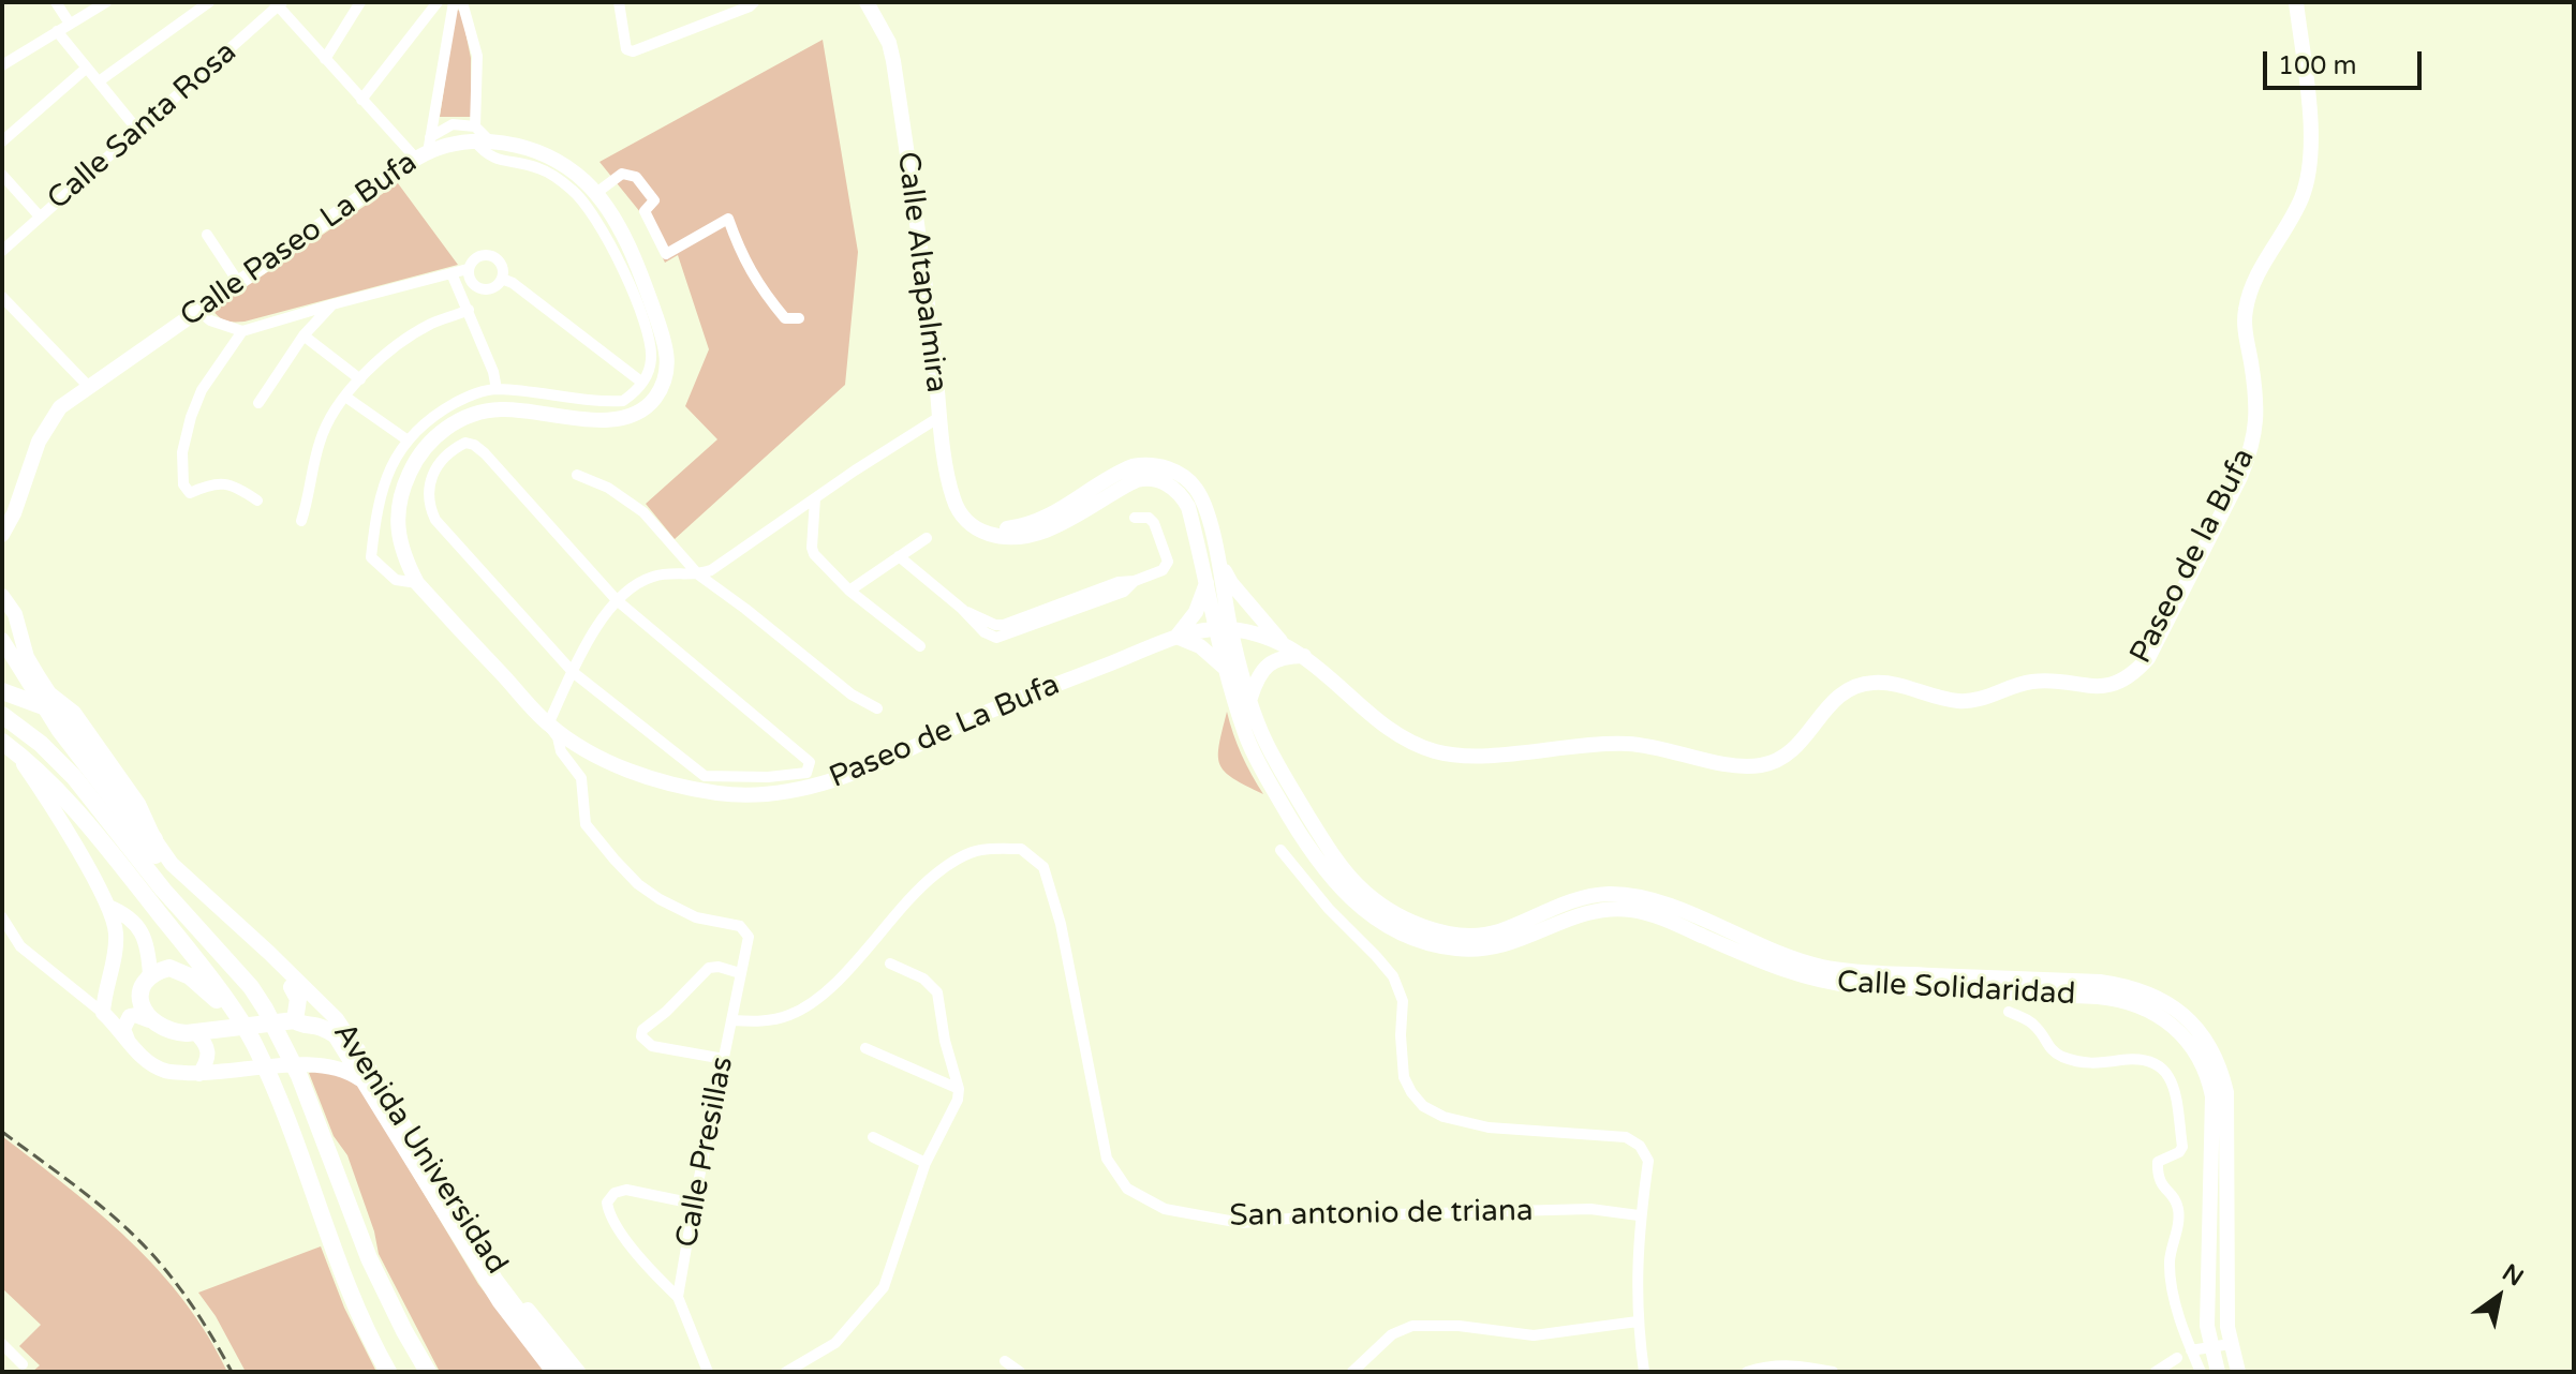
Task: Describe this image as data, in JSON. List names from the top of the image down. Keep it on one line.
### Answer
{"streets":{"street":["Calle Santa Rosa","Calle Paseo La Bufa","Calle Altapalmira","Paseo de la Bufa","Paseo de La Bufa","Calle Solidaridad","Avenida Universidad","Calle Presillas","San antonio de triana"]},"crossings":[["Calle Paseo La Bufa","Paseo de La Bufa"],["Calle Paseo La Bufa","Calle Presillas"],["Paseo de la Bufa","Paseo de La Bufa"],["Paseo de la Bufa","Calle Solidaridad"],["Paseo de La Bufa","Calle Presillas"],["Calle Presillas","San antonio de triana"]],"scale_bar":"100 m","north":"top right"}
